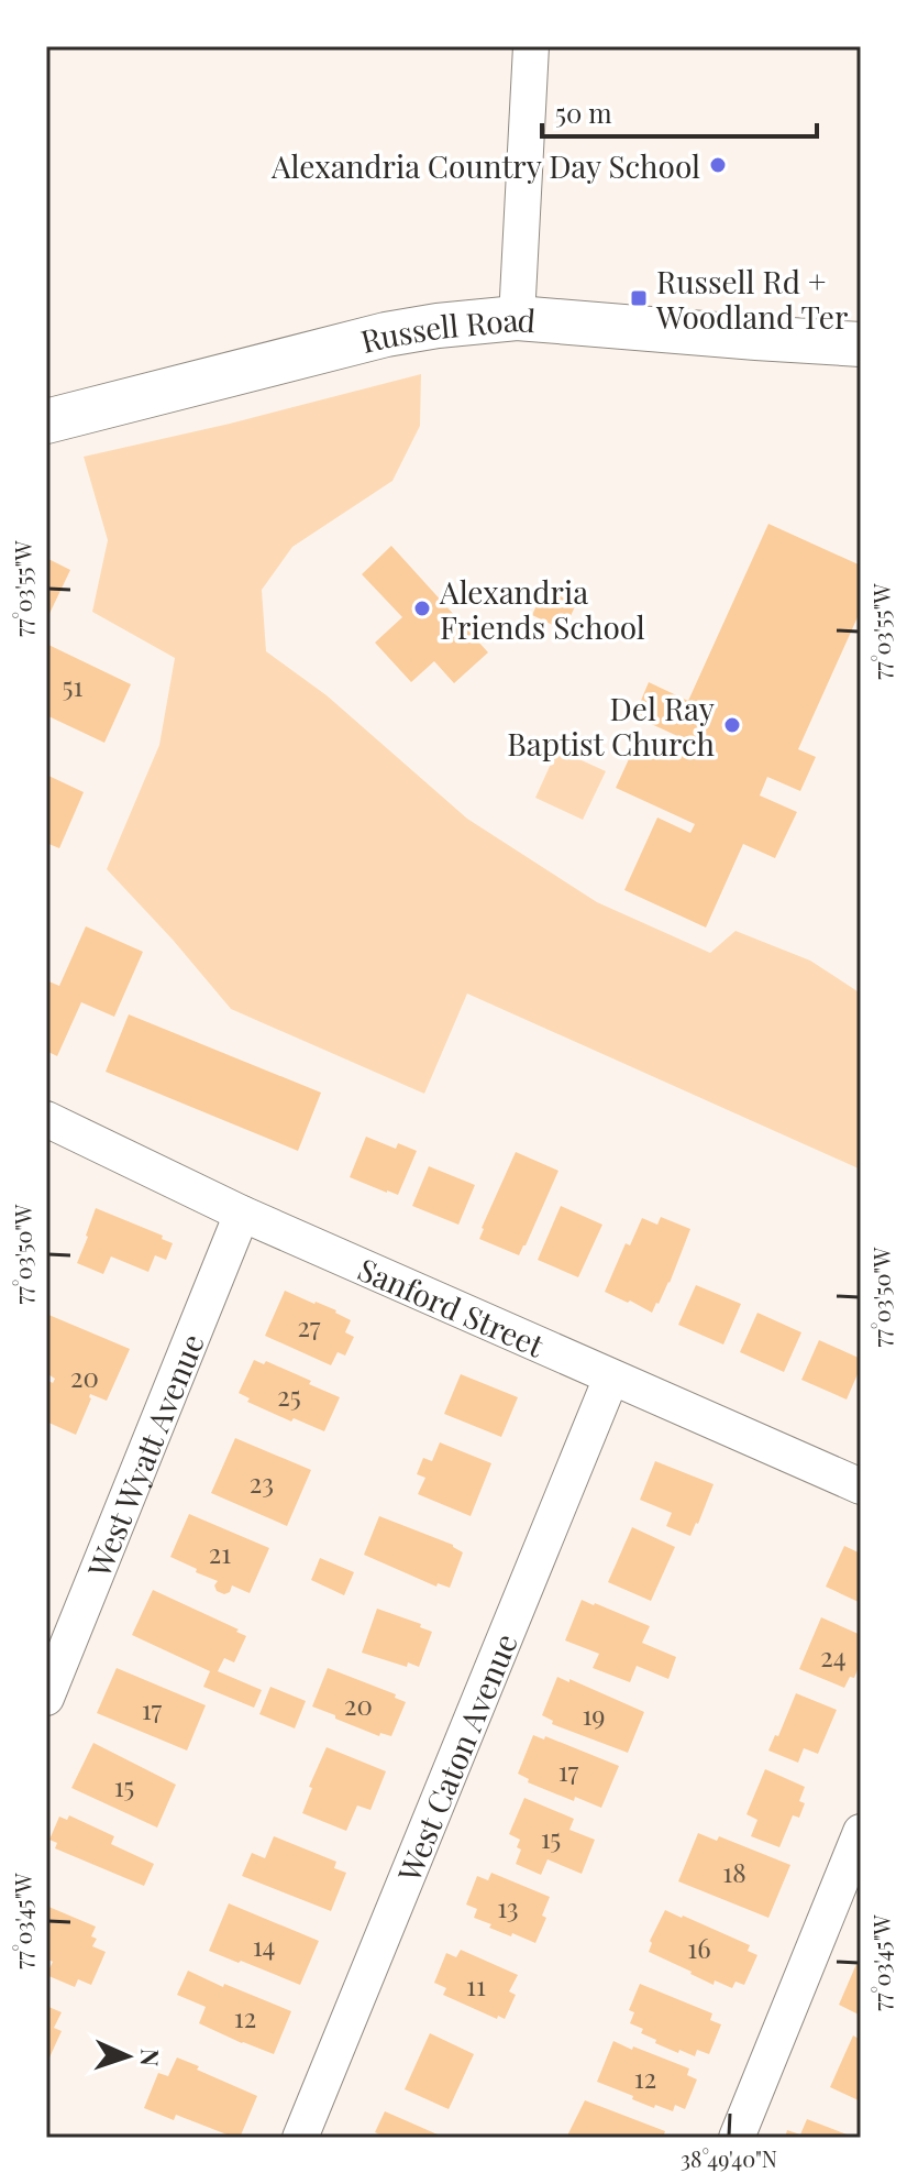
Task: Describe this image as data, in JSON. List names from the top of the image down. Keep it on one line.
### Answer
{"streets":{"street":["Russell Road","Sanford Street","West Wyatt Avenue","West Caton Avenue"]},"crossings":[["Sanford Street","West Wyatt Avenue"],["Sanford Street","West Caton Avenue"]],"places":{"other":["Alexandria Country Day School","Alexandria Friends School","Del Ray Baptist Church"],"transit":["Russell Rd + Woodland Ter"]},"house_numbers":["51","27","20","25","23","21","24","20","17","19","17","15","15","18","13","14","16","11","12","12"],"scale_bar":"50 m","north":"right","coordinates":["77°03'55\"W","77°03'50\"W","77°03'45\"W","38°49'40\"N"]}
